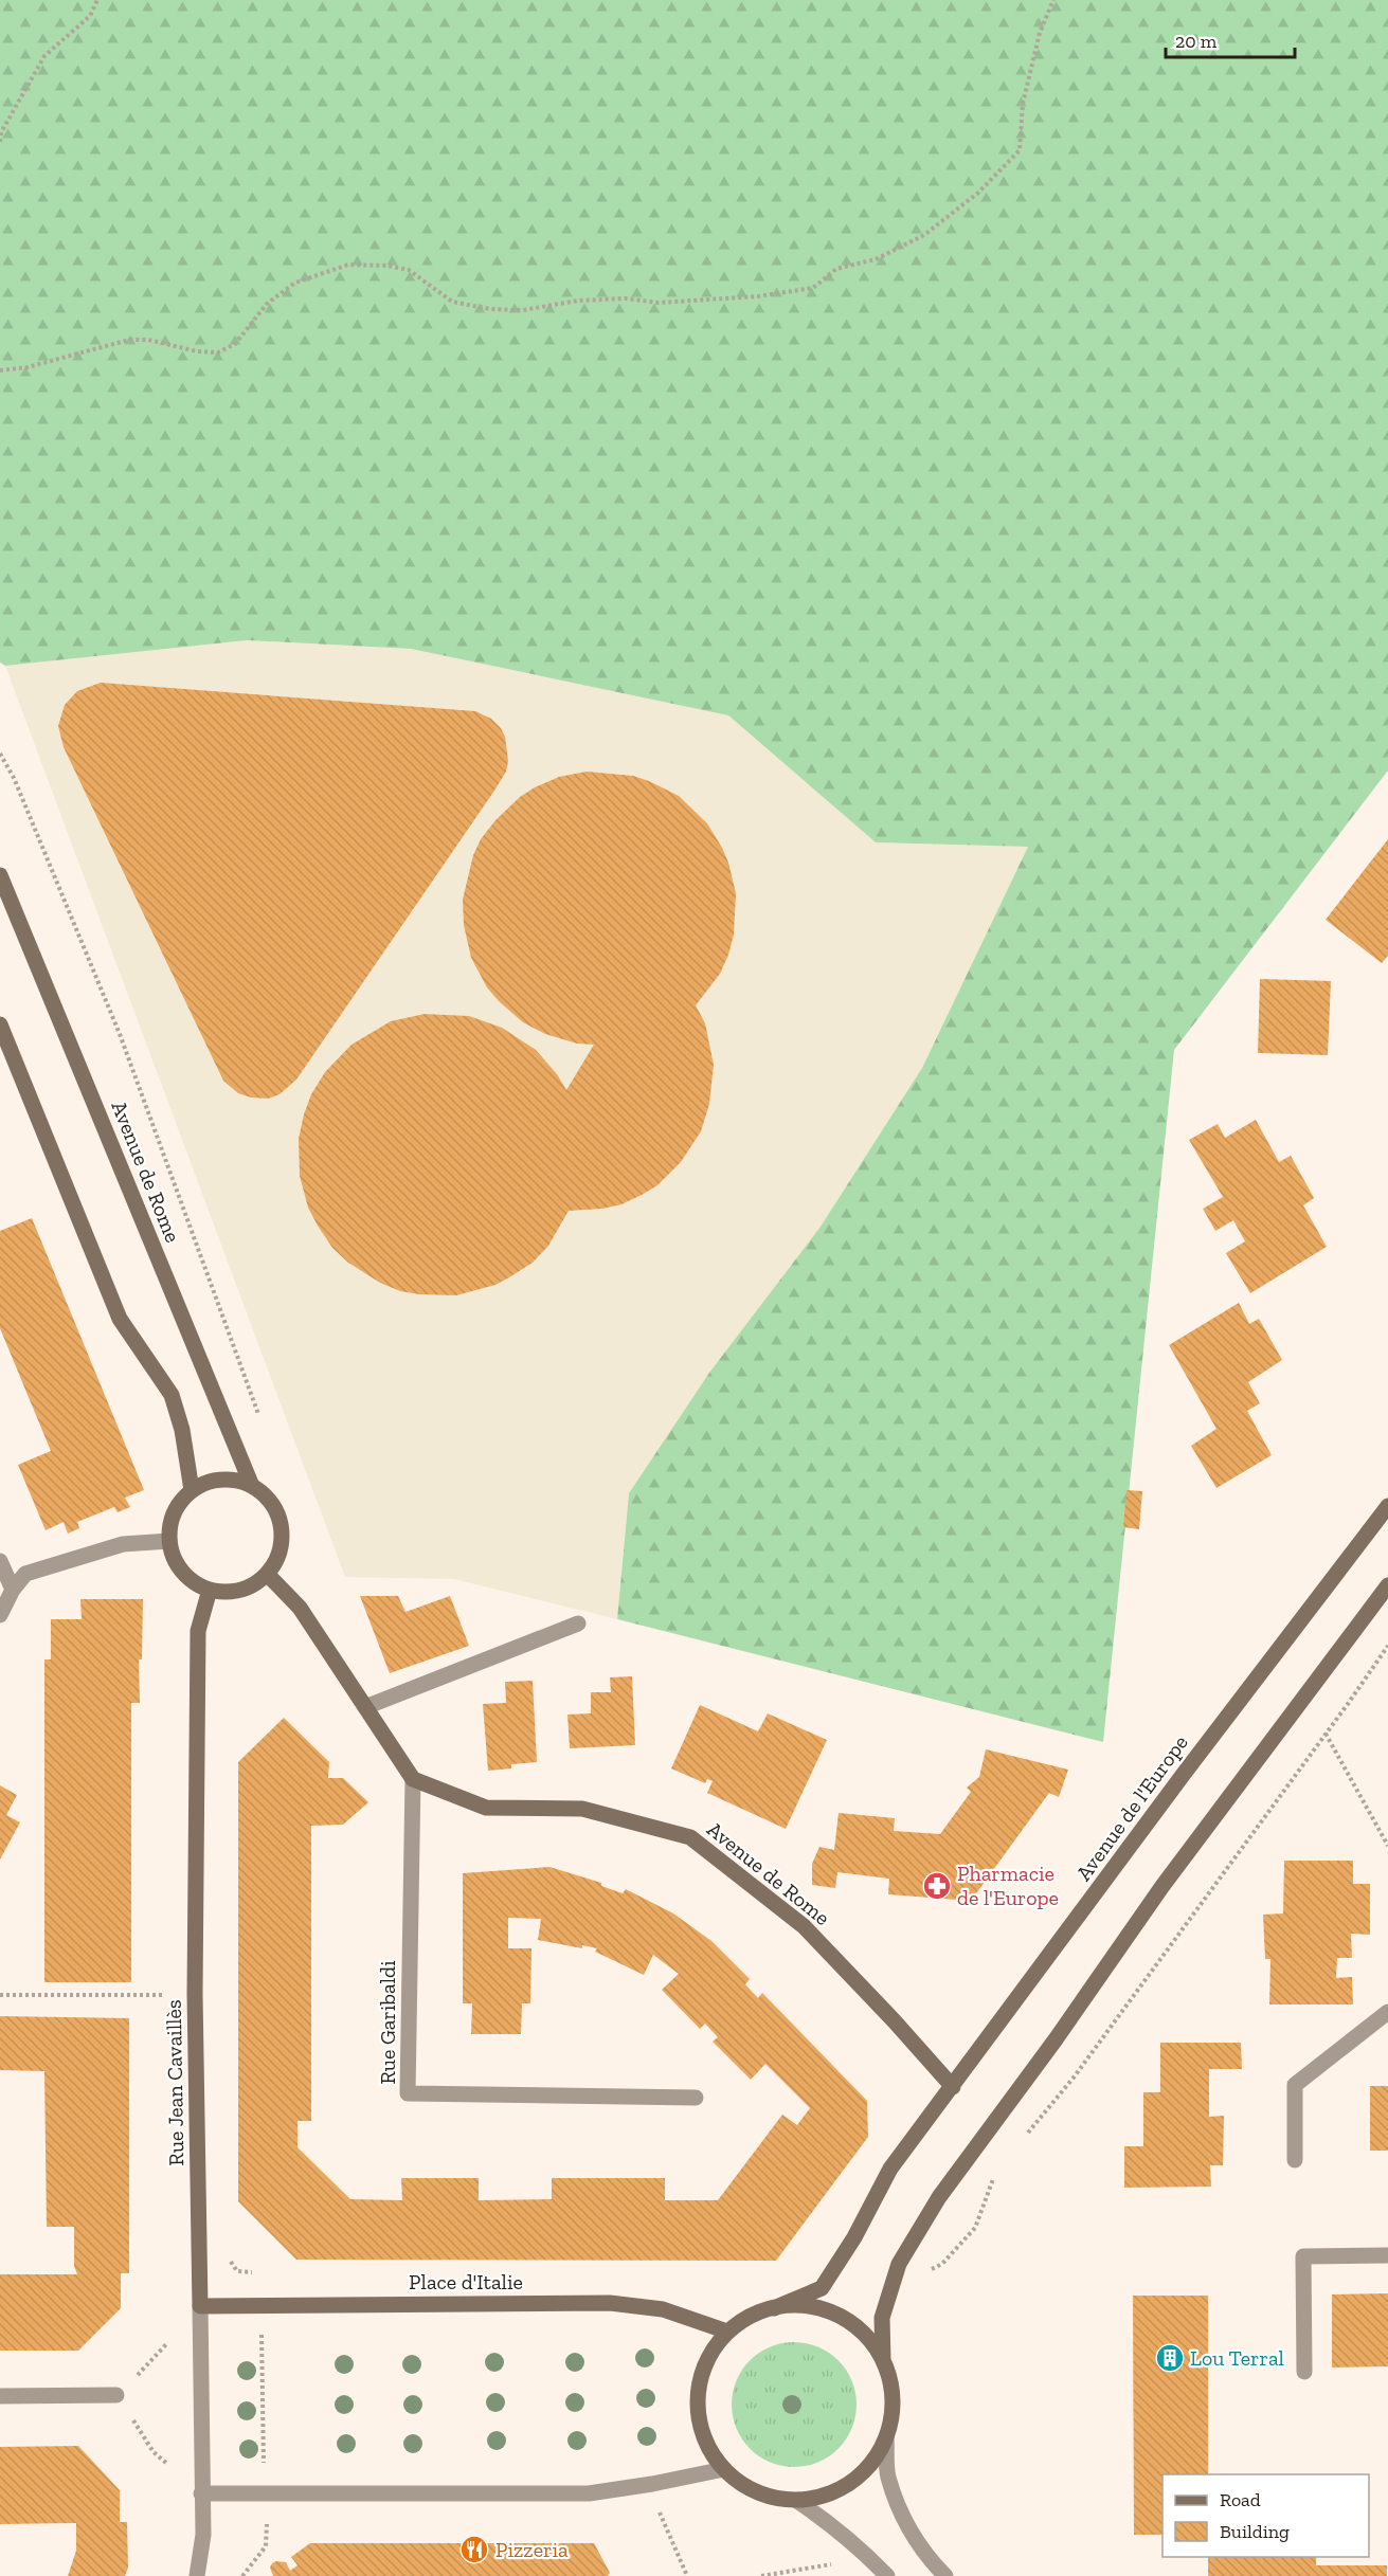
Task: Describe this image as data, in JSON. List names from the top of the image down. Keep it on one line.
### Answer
{"streets":{"main road":["Avenue de Rome","Avenue de l'Europe","Rue Jean Cavaillès","Place d'Italie"],"street":["Rue Garibaldi"]},"crossings":[["Avenue de Rome","Avenue de l'Europe"],["Avenue de Rome","Rue Garibaldi"],["Avenue de Rome","Rue Jean Cavaillès"],["Avenue de l'Europe","Place d'Italie"],["Rue Jean Cavaillès","Place d'Italie"]],"places":{"pharmacy":["Pharmacie de l'Europe"],"building":["Lou Terral"],"restaurant":["Pizzeria"]},"legend":["Road","Building"],"scale_bar":"20 m"}
